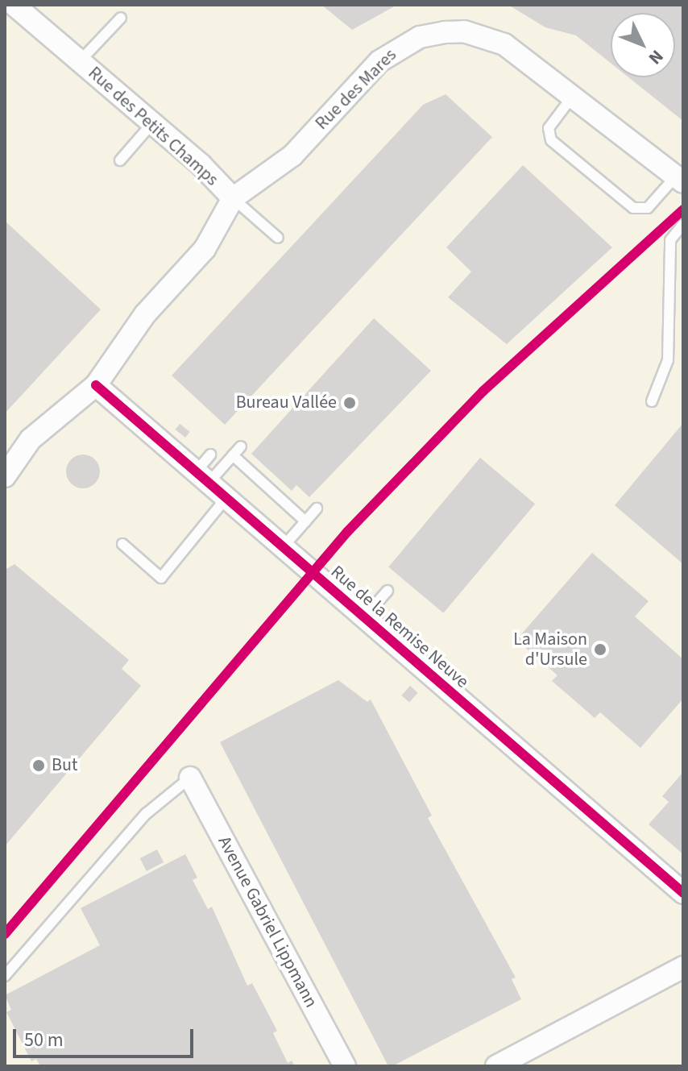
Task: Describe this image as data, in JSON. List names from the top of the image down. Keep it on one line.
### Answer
{"streets":{"street":["Rue des Mares","Rue des Petits Champs","Rue de la Remise Neuve","Avenue Gabriel Lippmann"]},"crossings":[["Rue des Mares","Rue des Petits Champs"],["Rue des Petits Champs","Rue de la Remise Neuve"]],"places":["Bureau Vallée","La Maison d'Ursule","But"],"scale_bar":"50 m","north":"bottom right"}
